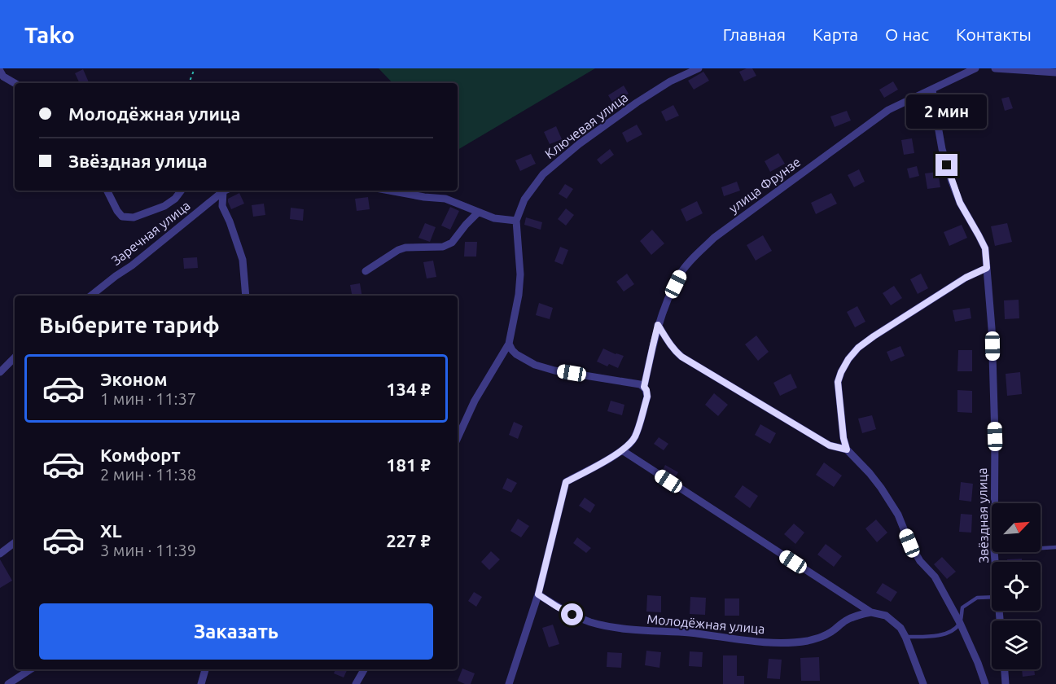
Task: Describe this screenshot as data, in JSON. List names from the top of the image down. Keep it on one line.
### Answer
{"streets":{"street":["Ключевая улица","улица Фрунзе","Заречная улица","Звёздная улица","Молодёжная улица"]},"crossings":[["улица Фрунзе","Звёздная улица"]],"north":"top right","page":{"header":"Tako","nav":["Главная","Карта","О нас","Контакты"],"banner":["Молодёжная улица","Звёздная улица"],"bubble":"2 мин","heading":"Выберите тариф","list":[{"name":"Эконом","note":"1 мин · 11:37","value":"134 ₽"},{"name":"Комфорт","note":"2 мин · 11:38","value":"181 ₽"},{"name":"XL","note":"3 мин · 11:39","value":"227 ₽"}],"buttons":"Заказать"}}
